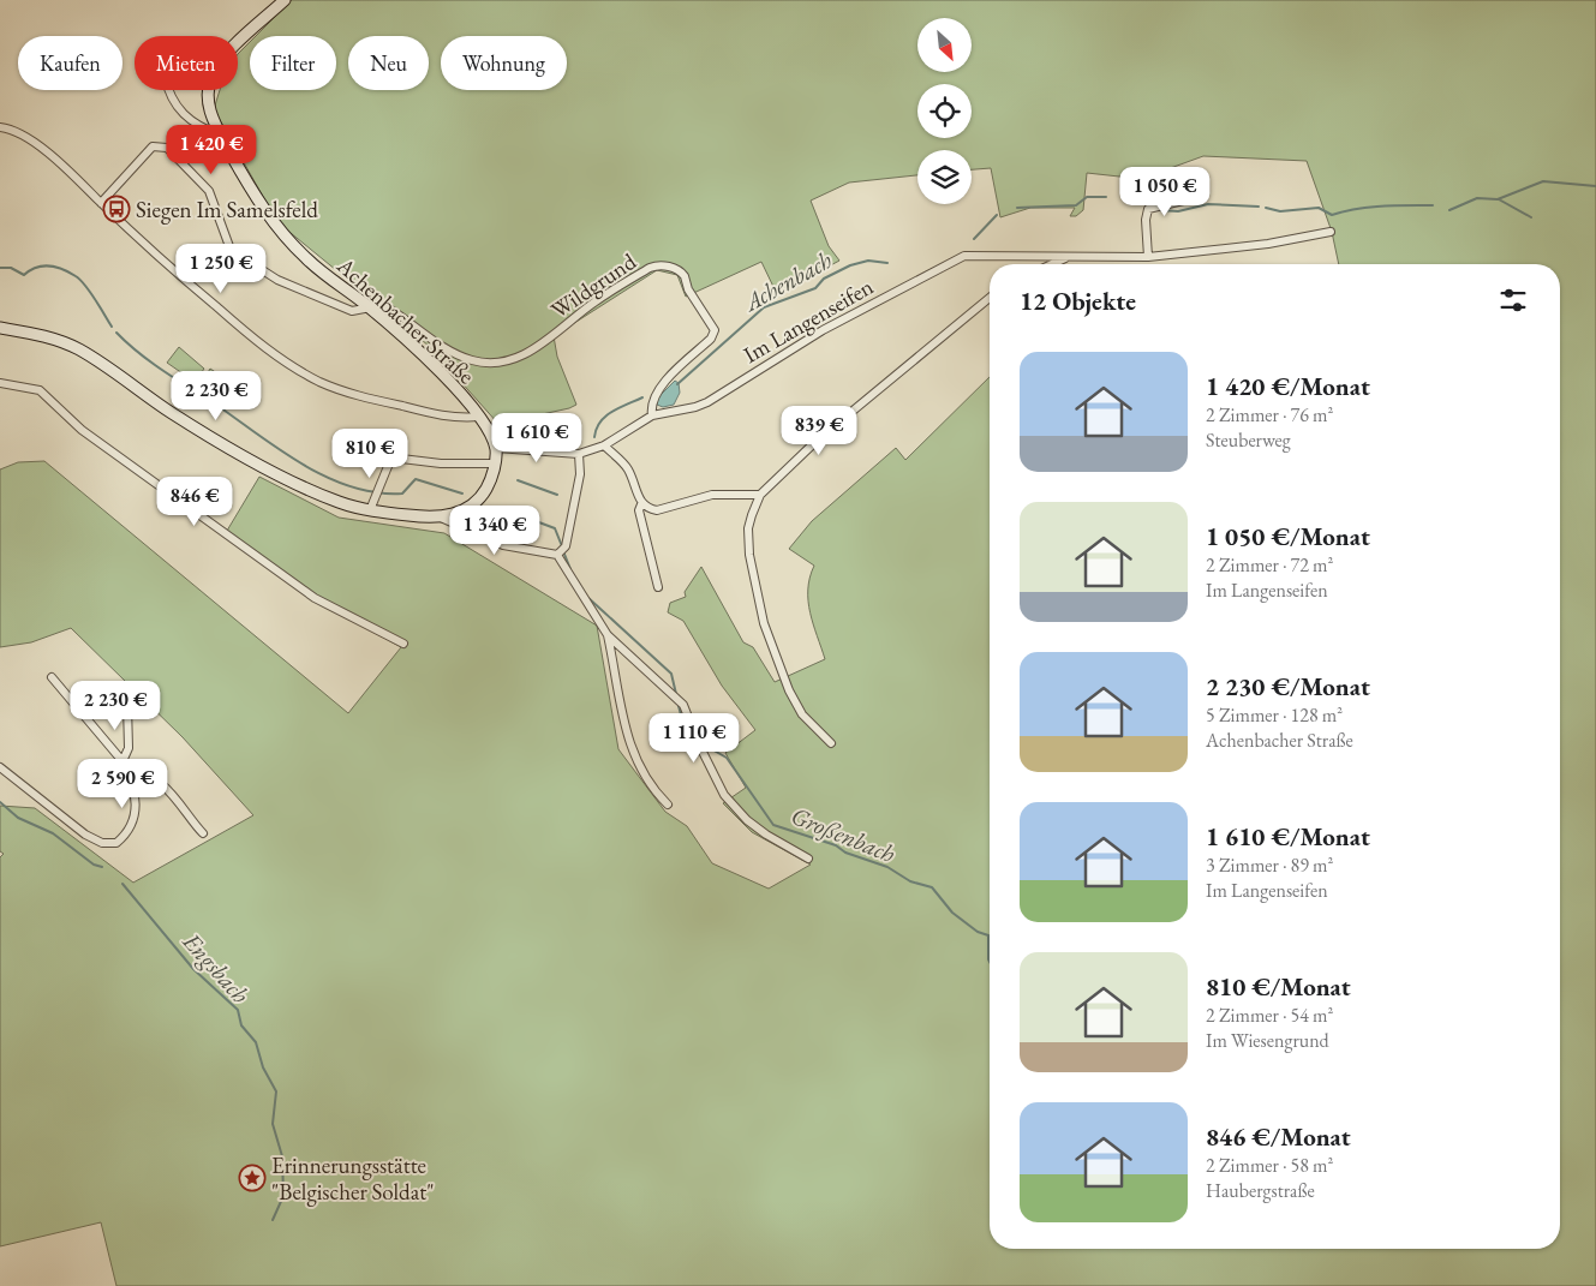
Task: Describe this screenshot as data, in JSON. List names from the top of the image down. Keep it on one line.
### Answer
{"streets":{"main road":["Achenbacher Straße"],"street":["Wildgrund","Im Langenseifen"]},"crossings":[["Wildgrund","Achenbacher Straße"],["Wildgrund","Im Langenseifen"],["Achenbacher Straße","Im Langenseifen"]],"water":["Achenbach","Großenbach","Engsbach"],"places":{"bus stop":["Siegen Im Samelsfeld"],"place":["Erinnerungsstätte \"Belgischer Soldat\""]},"north":"bottom right","page":{"chip":["Kaufen","Mieten","Filter","Neu","Wohnung"],"price":["1 420 €","1 050 €","1 250 €","2 230 €","839 €","1 610 €","810 €","846 €","1 340 €","2 230 €","1 110 €","2 590 €"],"heading":"12 Objekte","list":[{"name":"1 420 €/Monat","note":"2 Zimmer · 76 m² · Steuberweg"},{"name":"1 050 €/Monat","note":"2 Zimmer · 72 m² · Im Langenseifen"},{"name":"2 230 €/Monat","note":"5 Zimmer · 128 m² · Achenbacher Straße"},{"name":"1 610 €/Monat","note":"3 Zimmer · 89 m² · Im Langenseifen"},{"name":"810 €/Monat","note":"2 Zimmer · 54 m² · Im Wiesengrund"},{"name":"846 €/Monat","note":"2 Zimmer · 58 m² · Haubergstraße"}]}}
